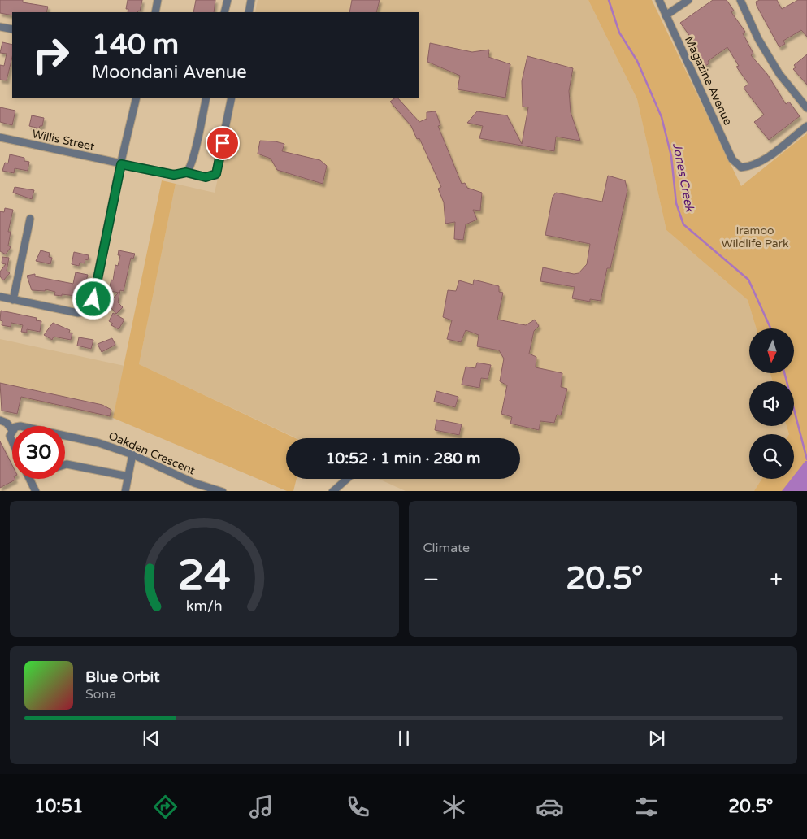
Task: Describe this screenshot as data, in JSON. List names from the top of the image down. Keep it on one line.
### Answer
{"streets":{"street":["Magazine Avenue","Willis Street","Oakden Crescent"]},"water":["Jones Creek"],"parks":["Iramoo Wildlife Park"],"north":"bottom","page":{"turn":["140 m","Moondani Avenue"],"limit":"30","trip":"10:52 · 1 min · 280 m","tile":"Climate","heat":["−","20.5°","+"],"song":["Blue Orbit","Sona"],"tabs":["10:51","20.5°"],"gauge":["24","km/h"]}}
